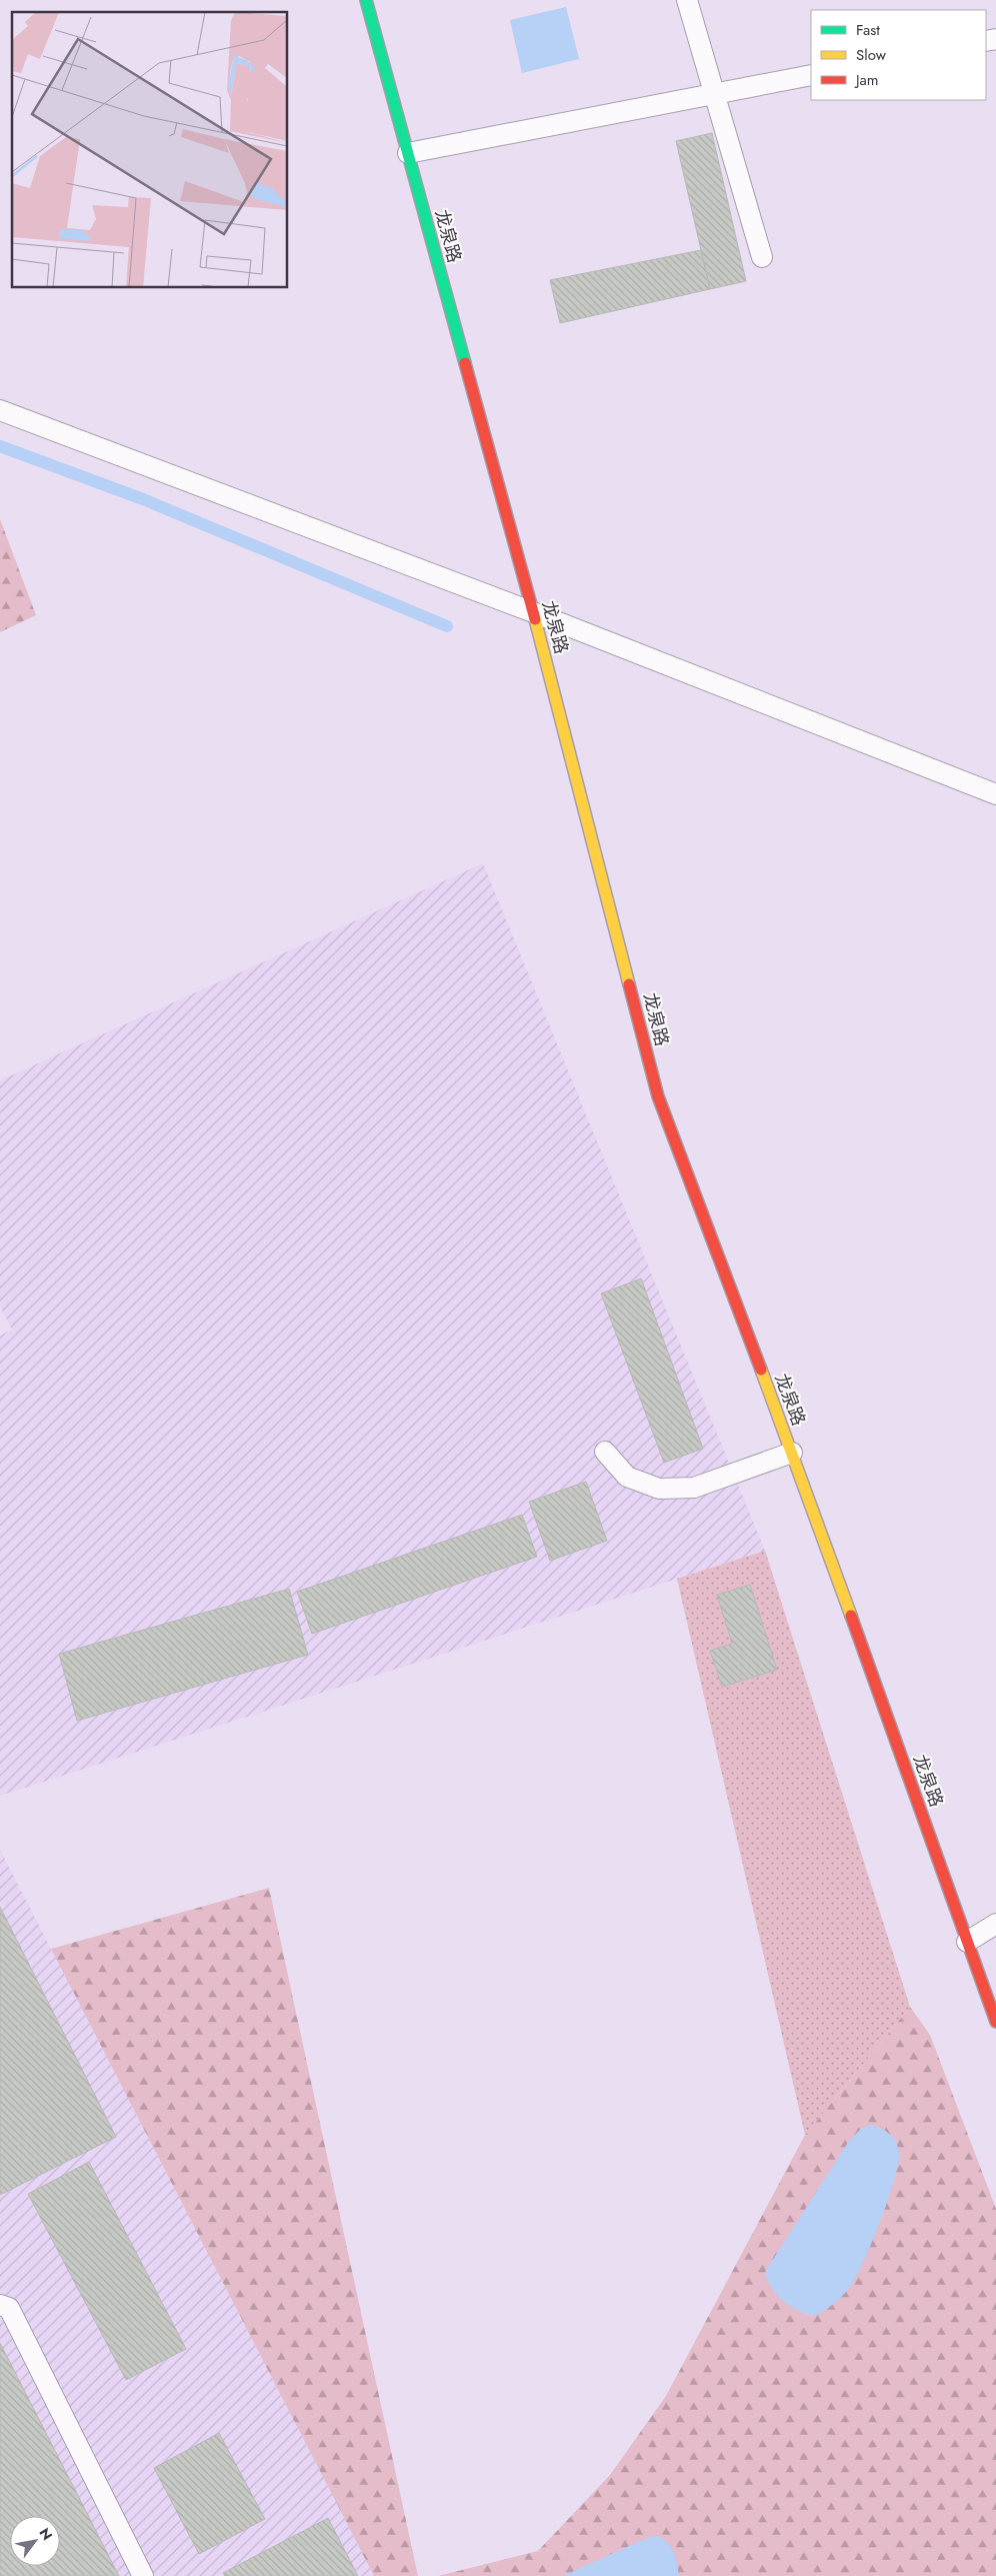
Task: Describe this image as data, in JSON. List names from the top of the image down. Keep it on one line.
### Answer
{"streets":{"street":["龙泉路"]},"legend":["Fast","Slow","Jam"],"north":"top right"}
